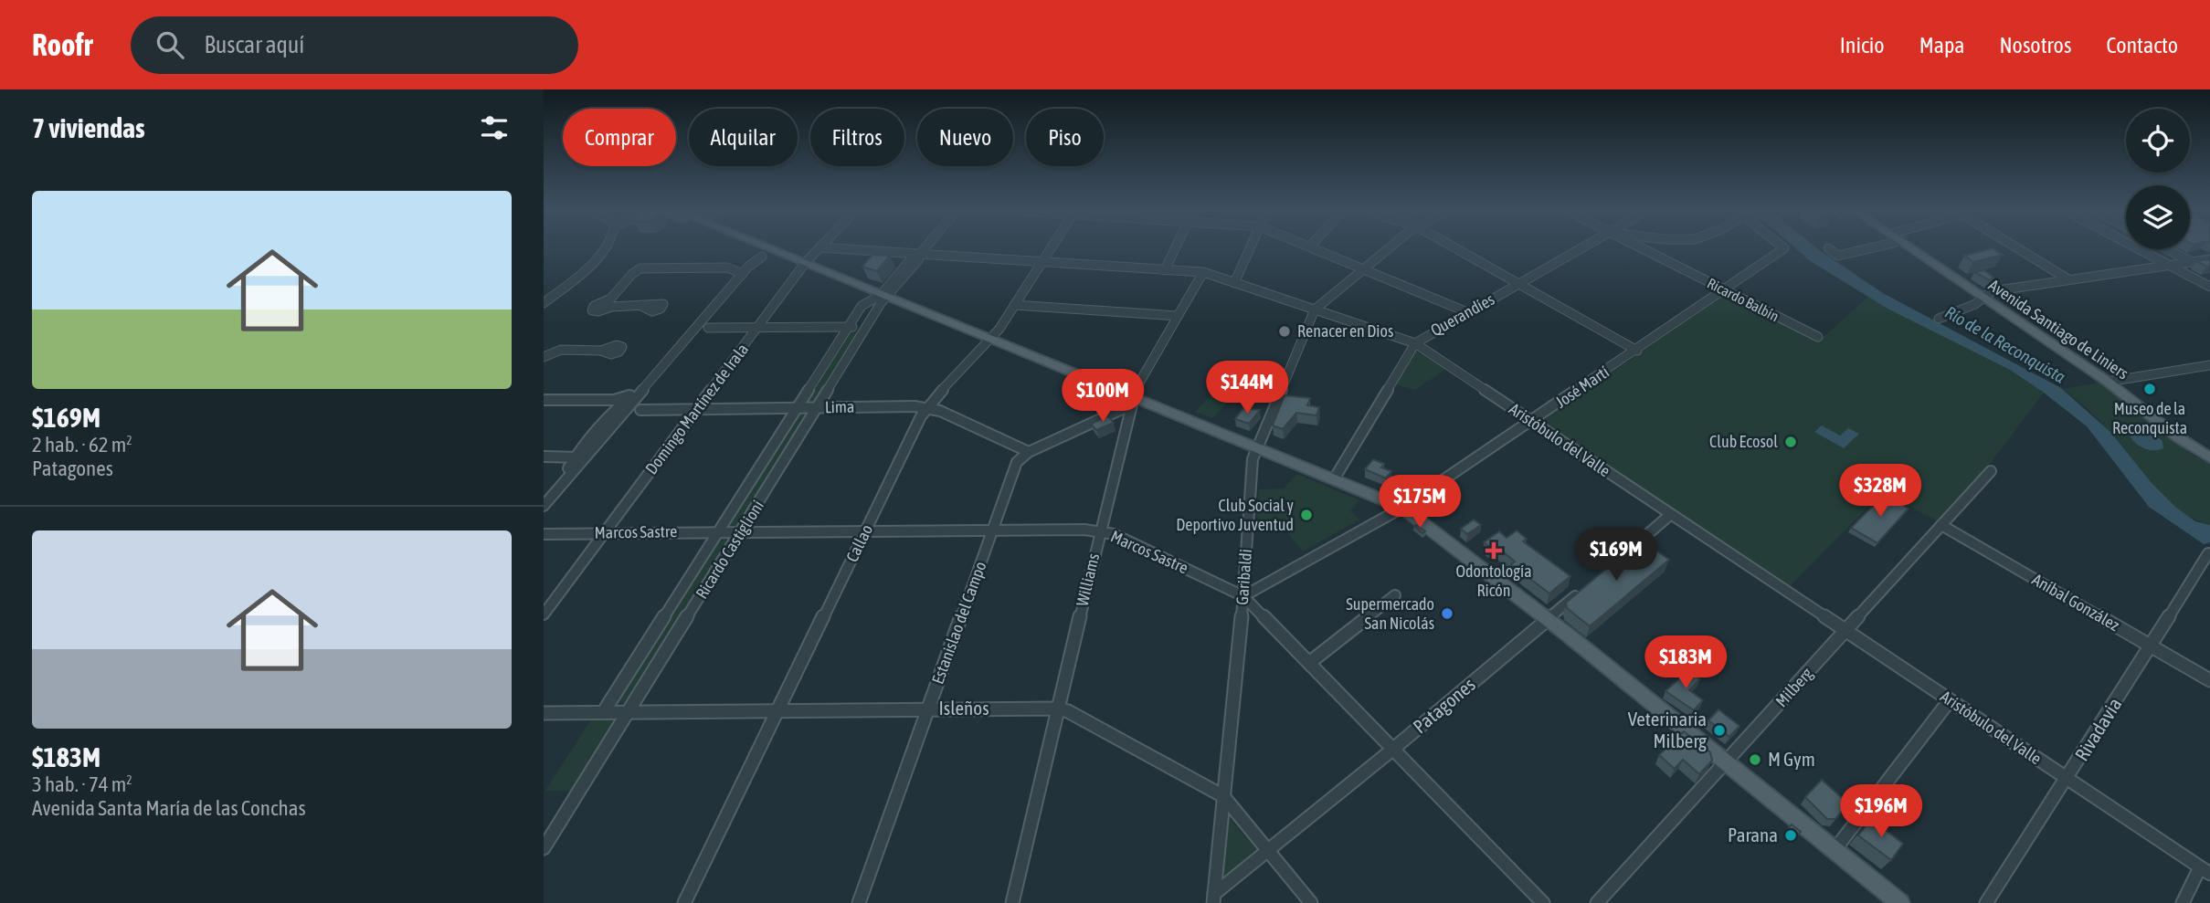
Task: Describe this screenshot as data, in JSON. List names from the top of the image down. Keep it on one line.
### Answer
{"streets":{"main road":["Avenida Santiago de Liniers"],"street":["Ricardo Balbín","Querandíes","José Martí","Lima","Domingo Martínez de Irala","Aristóbulo del Valle","Marcos Sastre","Callao","Ricardo Castiglioni","Garibaldi","Williams","Aníbal González","Estanislao del Campo","Milberg","Patagones","Isleños","Rivadavia"]},"crossings":[["Ricardo Balbín","José Martí"],["Querandíes","Aristóbulo del Valle"],["José Martí","Aristóbulo del Valle"],["José Martí","Marcos Sastre"],["José Martí","Garibaldi"],["Lima","Domingo Martínez de Irala"],["Lima","Callao"],["Lima","Ricardo Castiglioni"],["Lima","Estanislao del Campo"],["Domingo Martínez de Irala","Marcos Sastre"],["Aristóbulo del Valle","Callao"],["Aristóbulo del Valle","Ricardo Castiglioni"],["Aristóbulo del Valle","Garibaldi"],["Aristóbulo del Valle","Williams"],["Aristóbulo del Valle","Milberg"],["Aristóbulo del Valle","Rivadavia"],["Marcos Sastre","Callao"],["Marcos Sastre","Ricardo Castiglioni"],["Marcos Sastre","Garibaldi"],["Marcos Sastre","Williams"],["Marcos Sastre","Estanislao del Campo"],["Marcos Sastre","Patagones"],["Callao","Isleños"],["Ricardo Castiglioni","Isleños"],["Garibaldi","Patagones"],["Garibaldi","Isleños"],["Williams","Isleños"],["Aníbal González","Milberg"],["Aníbal González","Rivadavia"],["Estanislao del Campo","Isleños"],["Patagones","Isleños"]],"water":["Río de la Reconquista"],"places":{"other":["Renacer en Dios","Museo de la Reconquista","Club Ecosol","Club Social y Deportivo Juventud","Supermercado San Nicolás","Veterinaria Milberg","M Gym","Parana"],"health":["Odontología Ricón"]},"page":{"header":"Roofr","search":"Buscar aquí","nav":["Inicio","Mapa","Nosotros","Contacto"],"heading":"7 viviendas","chip":["Comprar","Alquilar","Filtros","Nuevo","Piso"],"list":[{"name":"$169M","note":"2 hab. · 62 m² · Patagones"},{"name":"$183M","note":"3 hab. · 74 m² · Avenida Santa María de las Conchas"}],"price":["$144M","$100M","$328M","$175M","$169M","$183M","$196M"]}}
